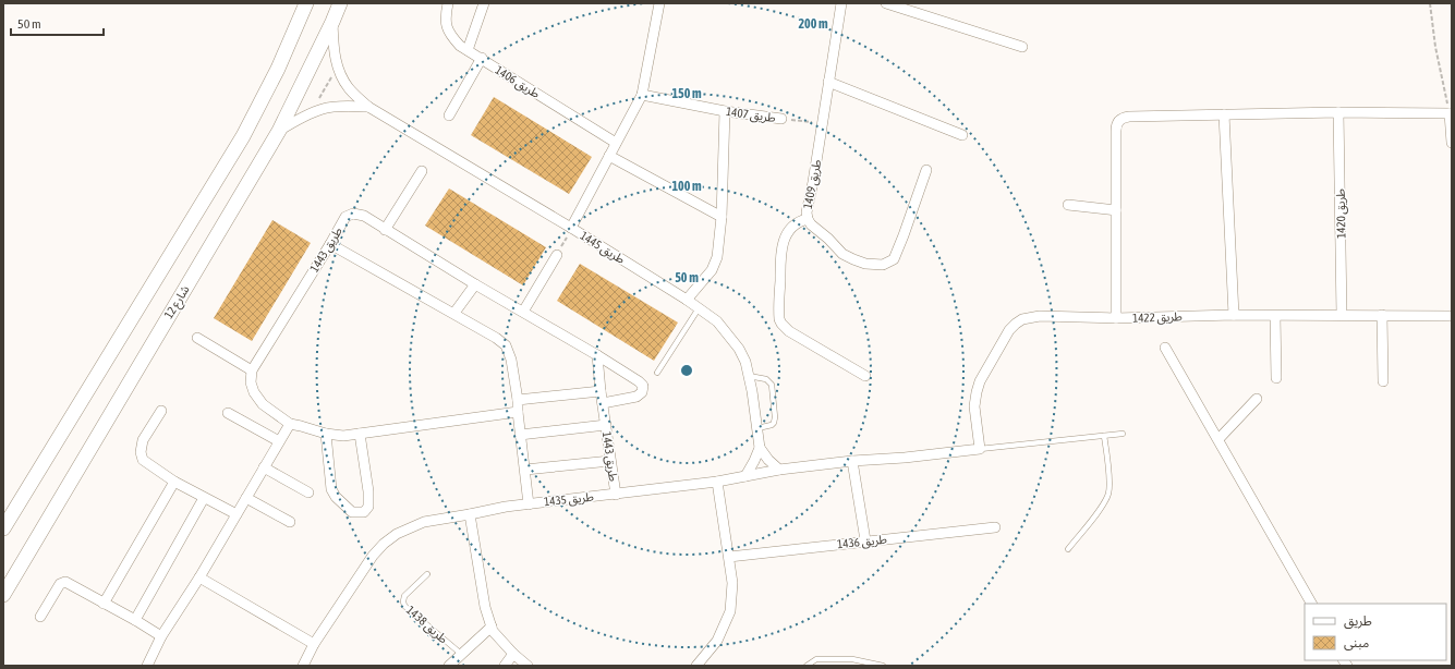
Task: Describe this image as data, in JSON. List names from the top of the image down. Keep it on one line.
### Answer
{"streets":{"street":["طريق 1406","طريق 1407","طريق 1409","طريق 1420","طريق 1445","طريق 1443","شارع 12","طريق 1422","طريق 1435","طريق 1436"],"lane":["طريق 1438"]},"crossings":[["طريق 1420","طريق 1422"],["طريق 1445","شارع 12"],["طريق 1443","طريق 1435"],["طريق 1422","طريق 1435"]],"legend":["طريق","مبنى"],"scale_bar":"50 m","rings":["200 m","150 m","100 m","50 m"]}
